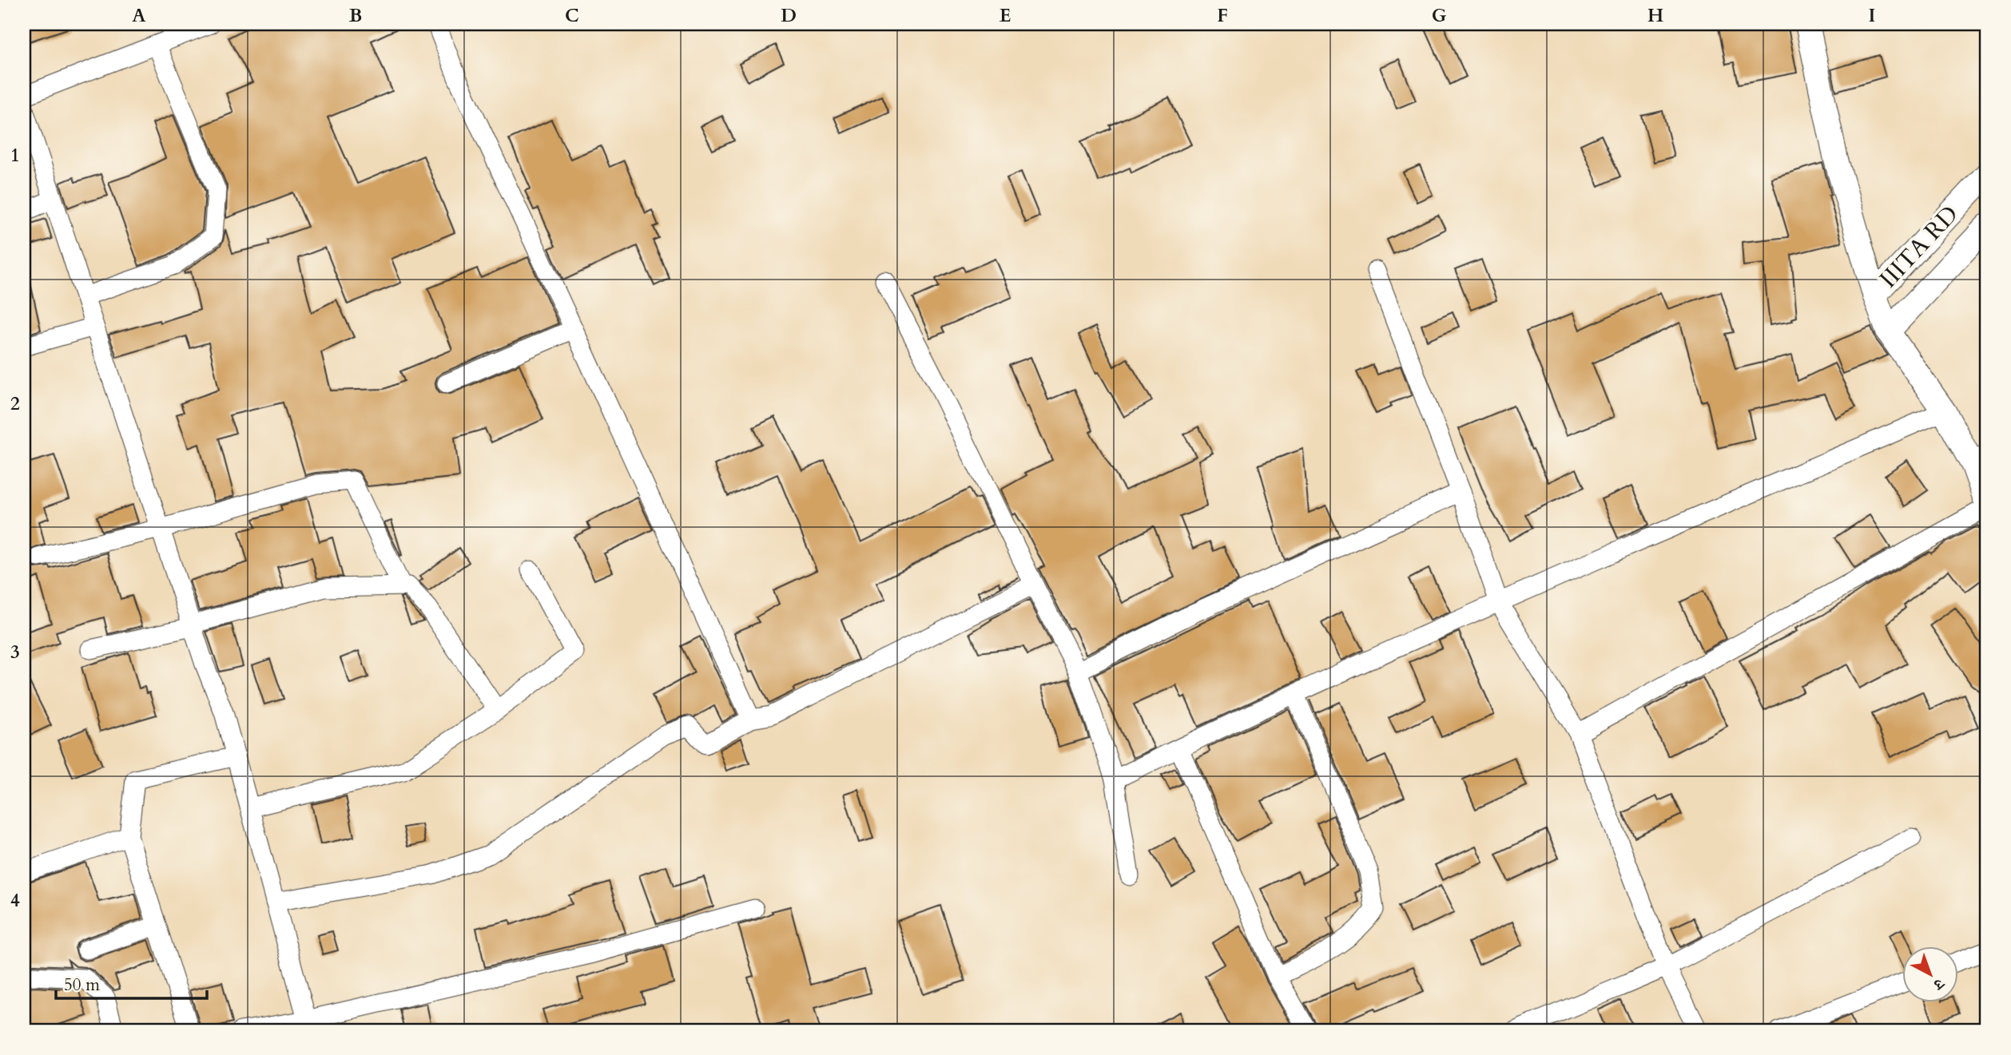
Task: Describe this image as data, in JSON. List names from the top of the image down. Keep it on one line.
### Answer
{"streets":{"street":["IIITA RD"]},"scale_bar":"50 m","north":"bottom right","grid":{"columns":["A","B","C","D","E","F","G","H","I"],"rows":["1","2","3","4"]}}
